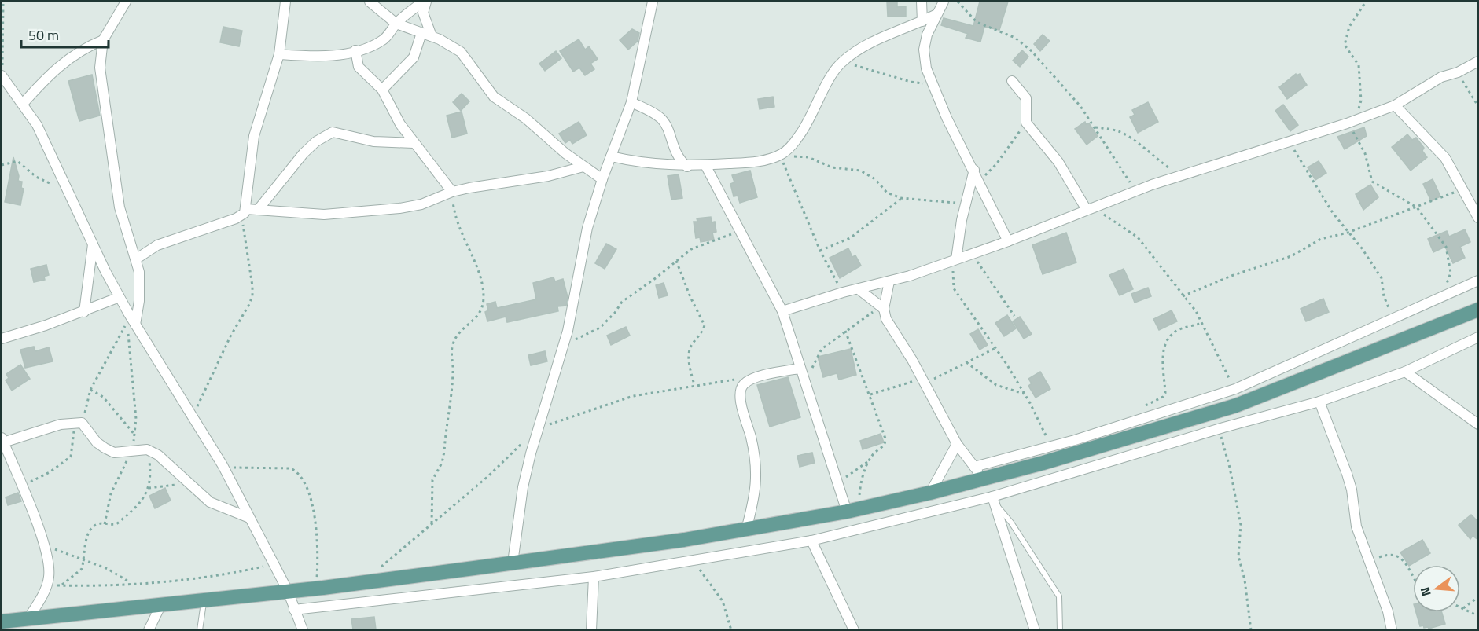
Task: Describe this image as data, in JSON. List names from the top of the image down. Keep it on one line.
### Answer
{"scale_bar":"50 m","north":"left"}
